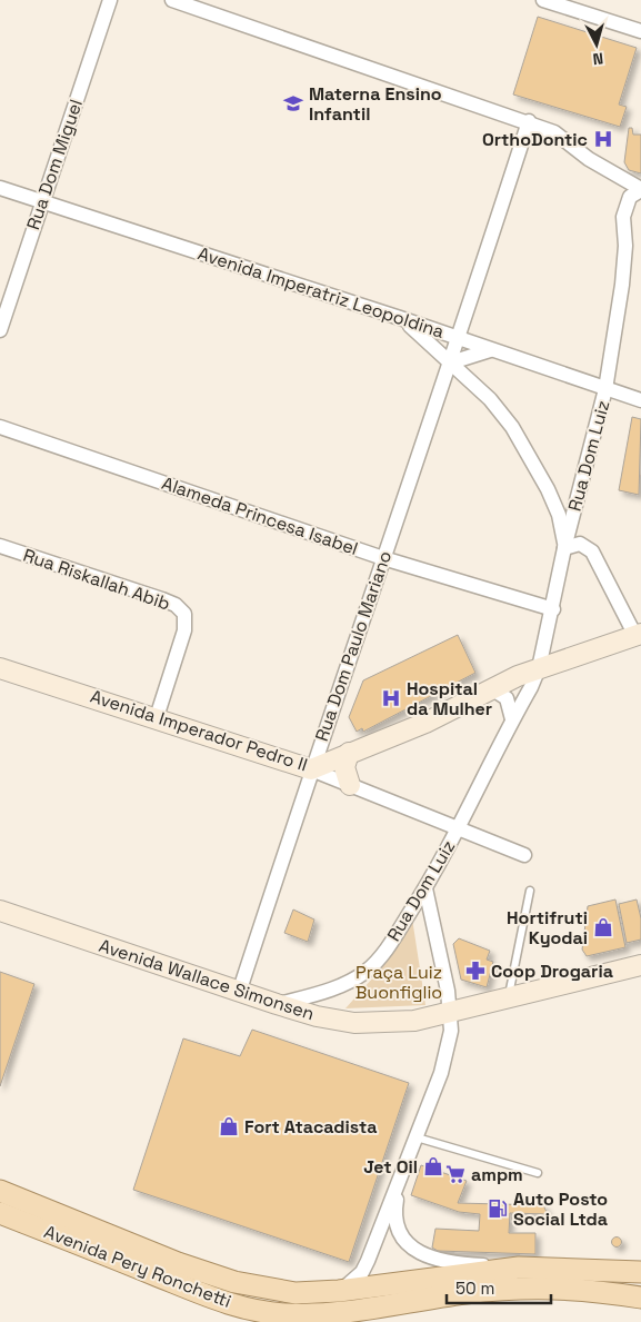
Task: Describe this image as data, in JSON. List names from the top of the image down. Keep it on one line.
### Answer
{"streets":{"main road":["Avenida Pery Ronchetti"],"street":["Rua Dom Miguel","Avenida Imperatriz Leopoldina","Rua Dom Luiz","Alameda Princesa Isabel","Rua Riskallah Abib","Rua Dom Paulo Mariano","Avenida Imperador Pedro II","Avenida Wallace Simonsen"]},"crossings":[["Rua Dom Miguel","Avenida Imperatriz Leopoldina"],["Avenida Imperatriz Leopoldina","Rua Dom Luiz"],["Avenida Imperatriz Leopoldina","Rua Dom Paulo Mariano"],["Rua Dom Luiz","Alameda Princesa Isabel"],["Rua Dom Luiz","Avenida Imperador Pedro II"],["Rua Dom Luiz","Avenida Wallace Simonsen"],["Alameda Princesa Isabel","Rua Dom Paulo Mariano"],["Rua Riskallah Abib","Avenida Imperador Pedro II"],["Rua Dom Paulo Mariano","Avenida Imperador Pedro II"],["Rua Dom Paulo Mariano","Avenida Wallace Simonsen"]],"parks":["Praça Luiz Buonfiglio"],"places":{"school or university":["Materna Ensino Infantil"],"hospital":["OrthoDontic","Hospital da Mulher"],"shop":["Hortifruti Kyodai","Fort Atacadista","Jet Oil"],"pharmacy":["Coop Drogaria"],"supermarket":["ampm"],"fuel station":["Auto Posto Social Ltda"]},"scale_bar":"50 m","north":"bottom"}
